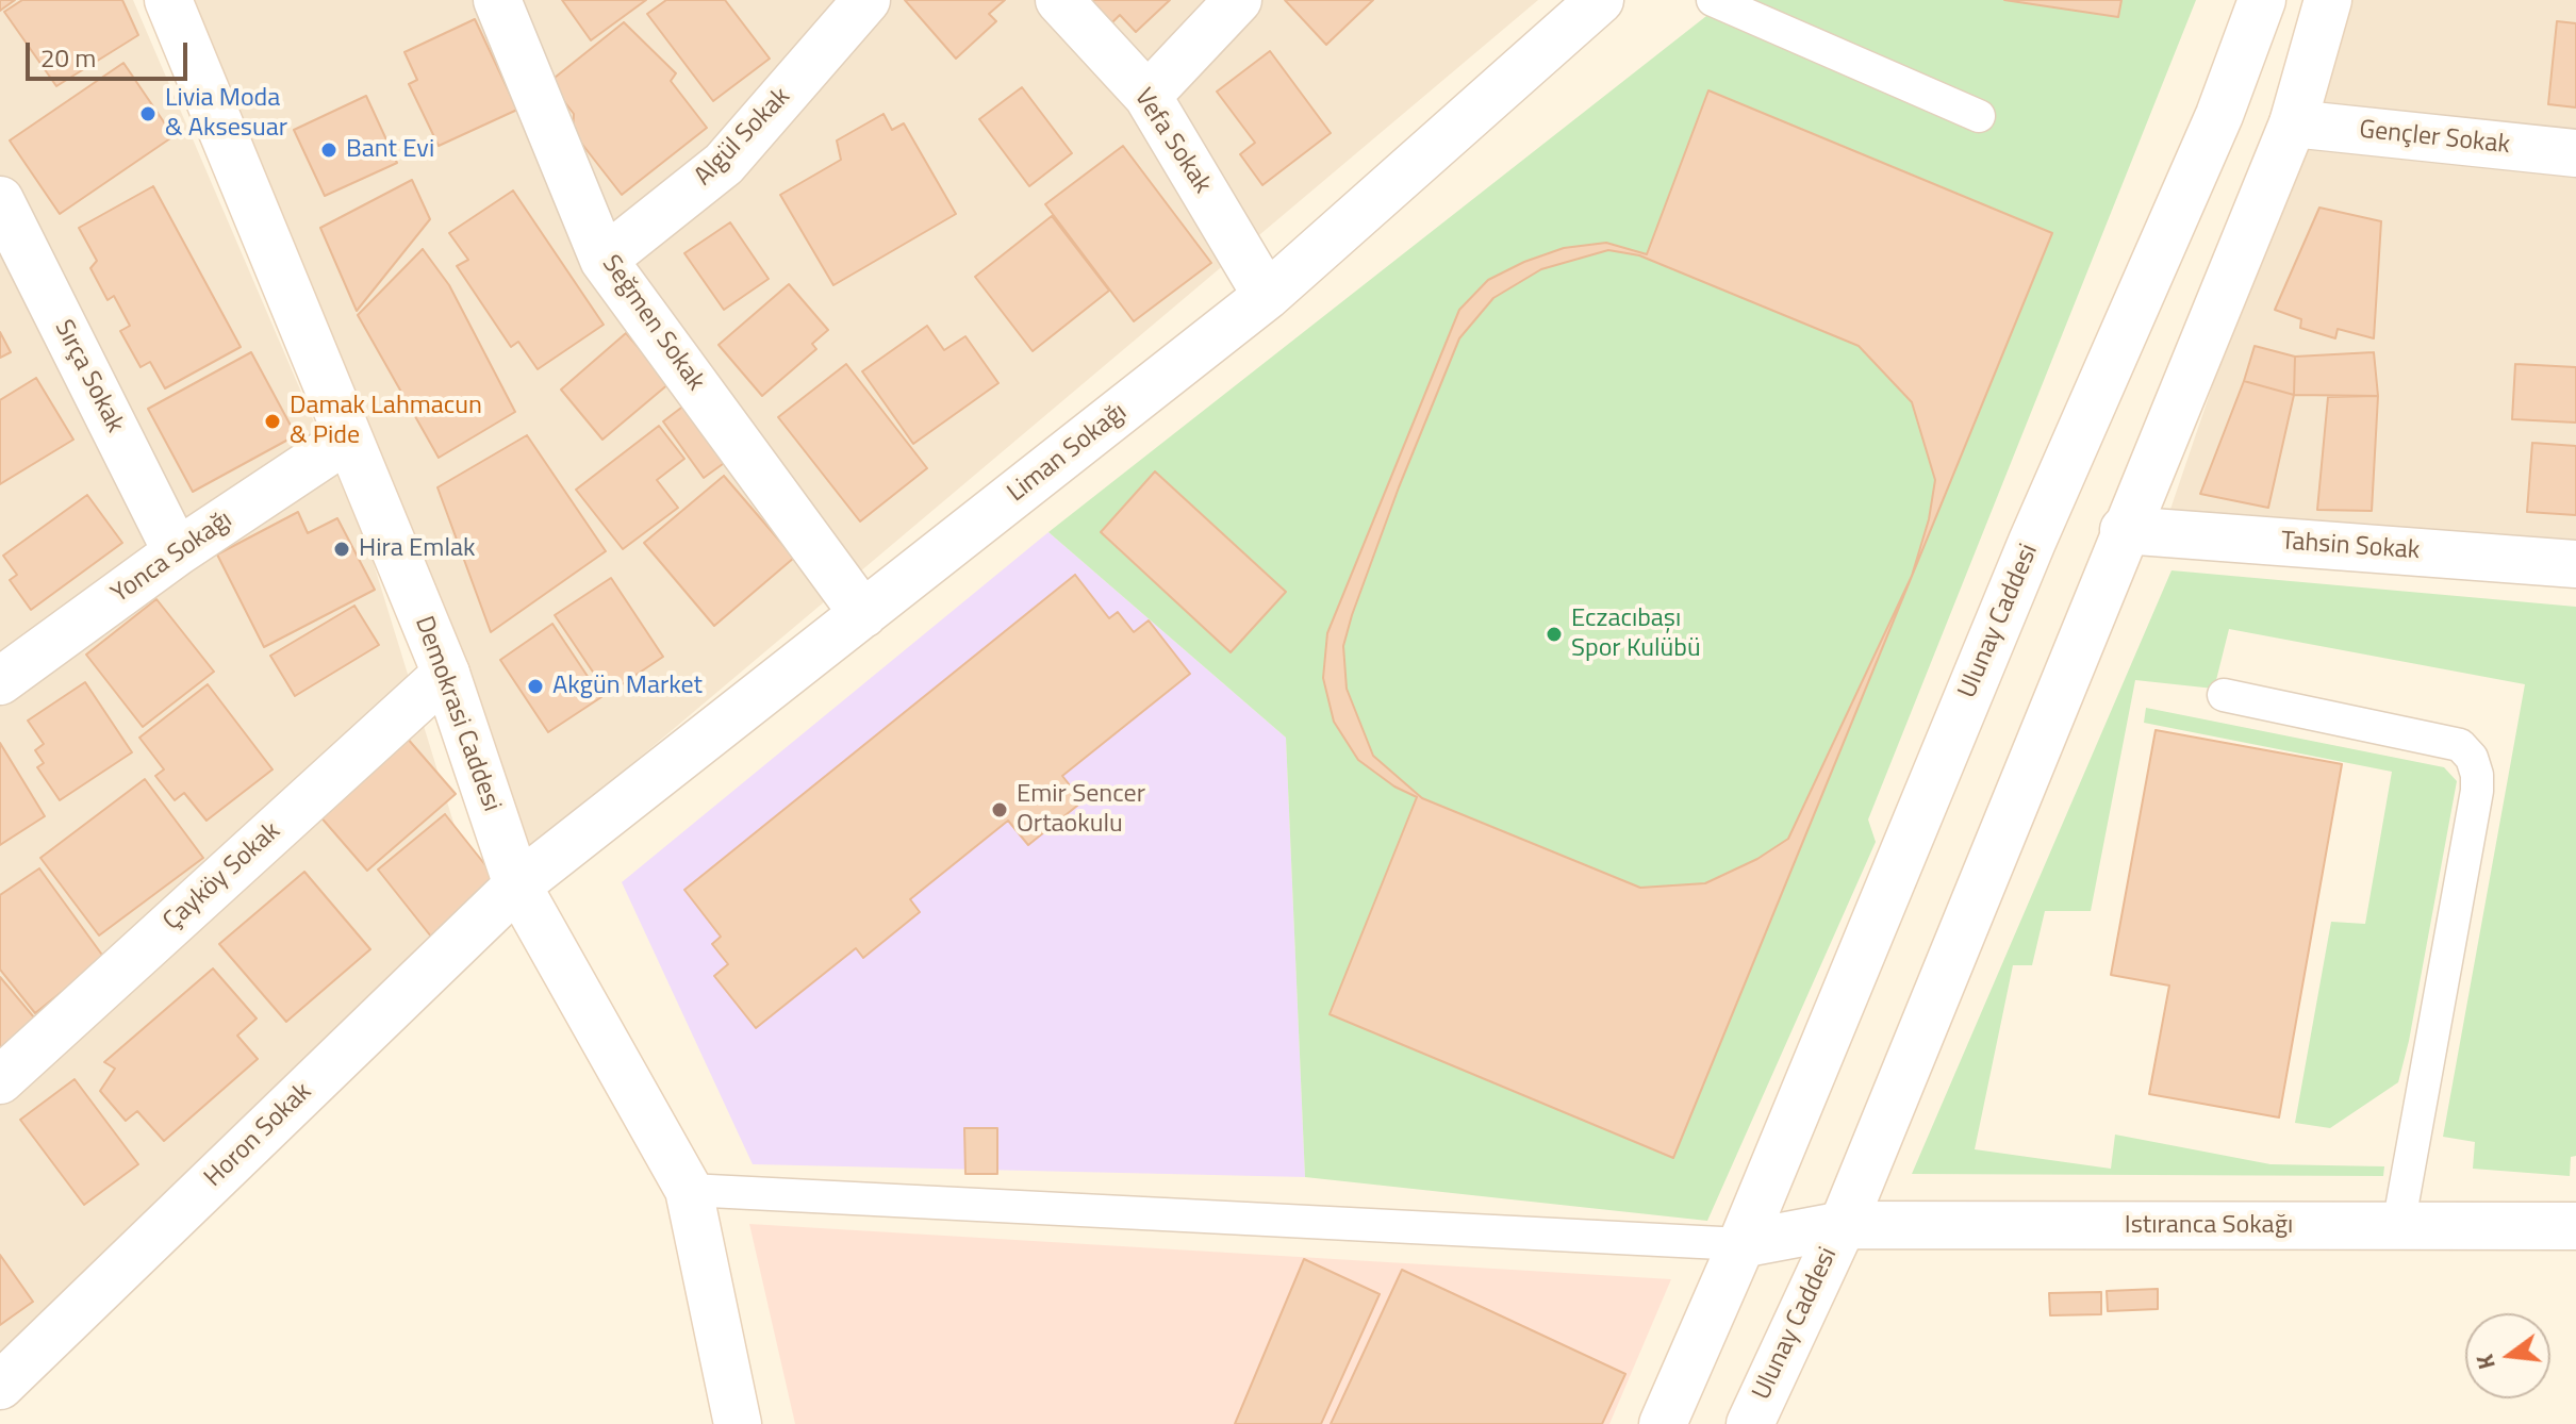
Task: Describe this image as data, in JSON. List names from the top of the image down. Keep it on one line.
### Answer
{"streets":{"street":["Algül Sokak","Gençler Sokak","Vefa Sokak","Seğmen Sokak","Sırça Sokak","Liman Sokağı","Tahsin Sokak","Yonca Sokağı","Ulunay Caddesi","Demokrasi Caddesi","Çayköy Sokak","Horon Sokak","Istıranca Sokağı"]},"crossings":[["Algül Sokak","Seğmen Sokak"],["Gençler Sokak","Ulunay Caddesi"],["Vefa Sokak","Liman Sokağı"],["Seğmen Sokak","Liman Sokağı"],["Sırça Sokak","Yonca Sokağı"],["Liman Sokağı","Demokrasi Caddesi"],["Liman Sokağı","Horon Sokak"],["Tahsin Sokak","Ulunay Caddesi"],["Yonca Sokağı","Demokrasi Caddesi"],["Ulunay Caddesi","Istıranca Sokağı"],["Demokrasi Caddesi","Çayköy Sokak"],["Demokrasi Caddesi","Horon Sokak"]],"places":["Livia Moda & Aksesuar","Bant Evi","Damak Lahmacun & Pide","Hira Emlak","Eczacıbaşı Spor Kulübü","Akgün Market","Emir Sencer Ortaokulu"],"scale_bar":"20 m","north":"left"}
